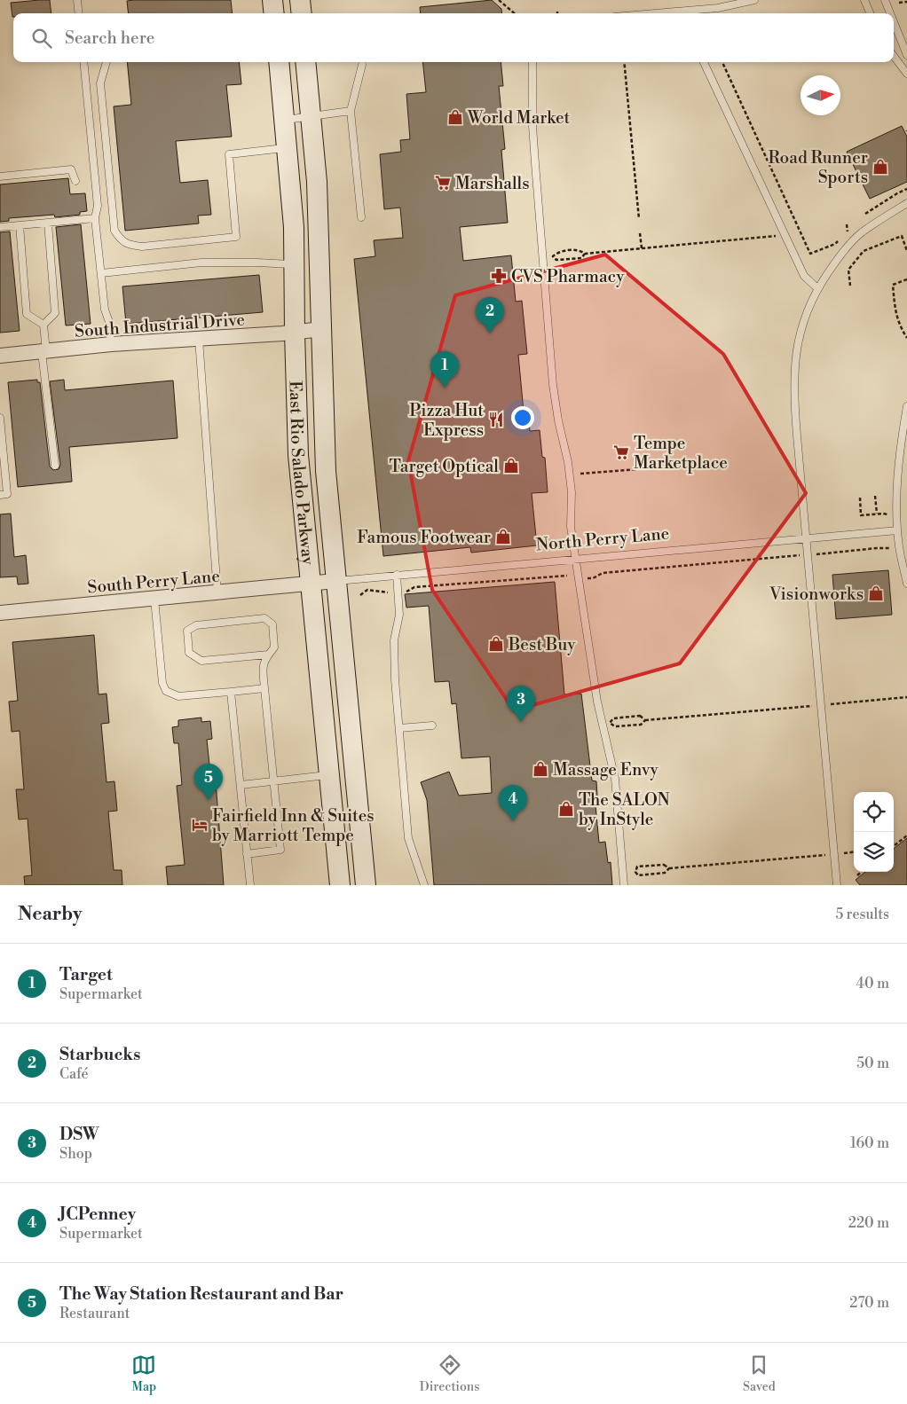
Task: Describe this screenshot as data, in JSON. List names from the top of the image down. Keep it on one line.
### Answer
{"streets":{"main road":["East Rio Salado Parkway"],"street":["South Industrial Drive","North Perry Lane","South Perry Lane"]},"crossings":[["South Industrial Drive","East Rio Salado Parkway"],["East Rio Salado Parkway","North Perry Lane"],["East Rio Salado Parkway","South Perry Lane"],["North Perry Lane","South Perry Lane"]],"places":{"shop":["World Market","Road Runner Sports","Target Optical","Famous Footwear","Visionworks","Best Buy","Massage Envy","The SALON by InStyle"],"supermarket":["Marshalls","Tempe Marketplace"],"pharmacy":["CVS Pharmacy"],"restaurant":["Pizza Hut Express"],"hotel":["Fairfield Inn & Suites by Marriott Tempe"]},"north":"right","page":{"search":"Search here","pins":["2","1","3","5","4"],"heading":["Nearby","5 results"],"list":[{"mark":"1","name":"Target","note":"Supermarket","value":"40 m"},{"mark":"2","name":"Starbucks","note":"Café","value":"50 m"},{"mark":"3","name":"DSW","note":"Shop","value":"160 m"},{"mark":"4","name":"JCPenney","note":"Supermarket","value":"220 m"},{"mark":"5","name":"The Way Station Restaurant and Bar","note":"Restaurant","value":"270 m"}],"nav":["Map","Directions","Saved"]}}
